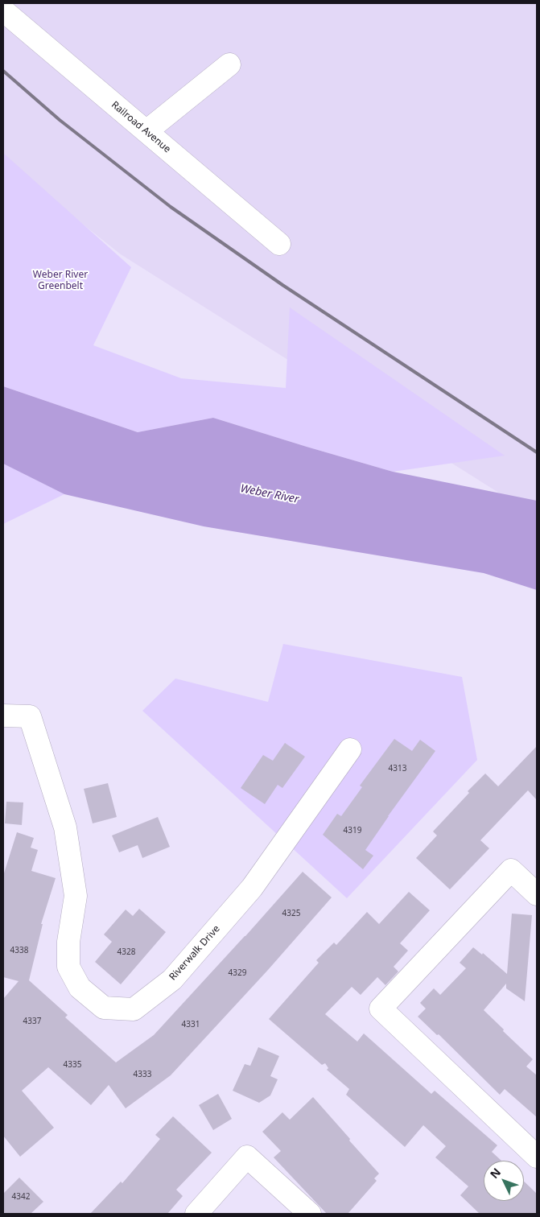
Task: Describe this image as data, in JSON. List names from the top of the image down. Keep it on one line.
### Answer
{"streets":{"street":["Railroad Avenue","Riverwalk Drive"]},"water":["Weber River"],"parks":["Weber River Greenbelt"],"house_numbers":["4313","4319","4325","4338","4328","4329","4337","4331","4335","4333","4342"],"north":"top left"}
